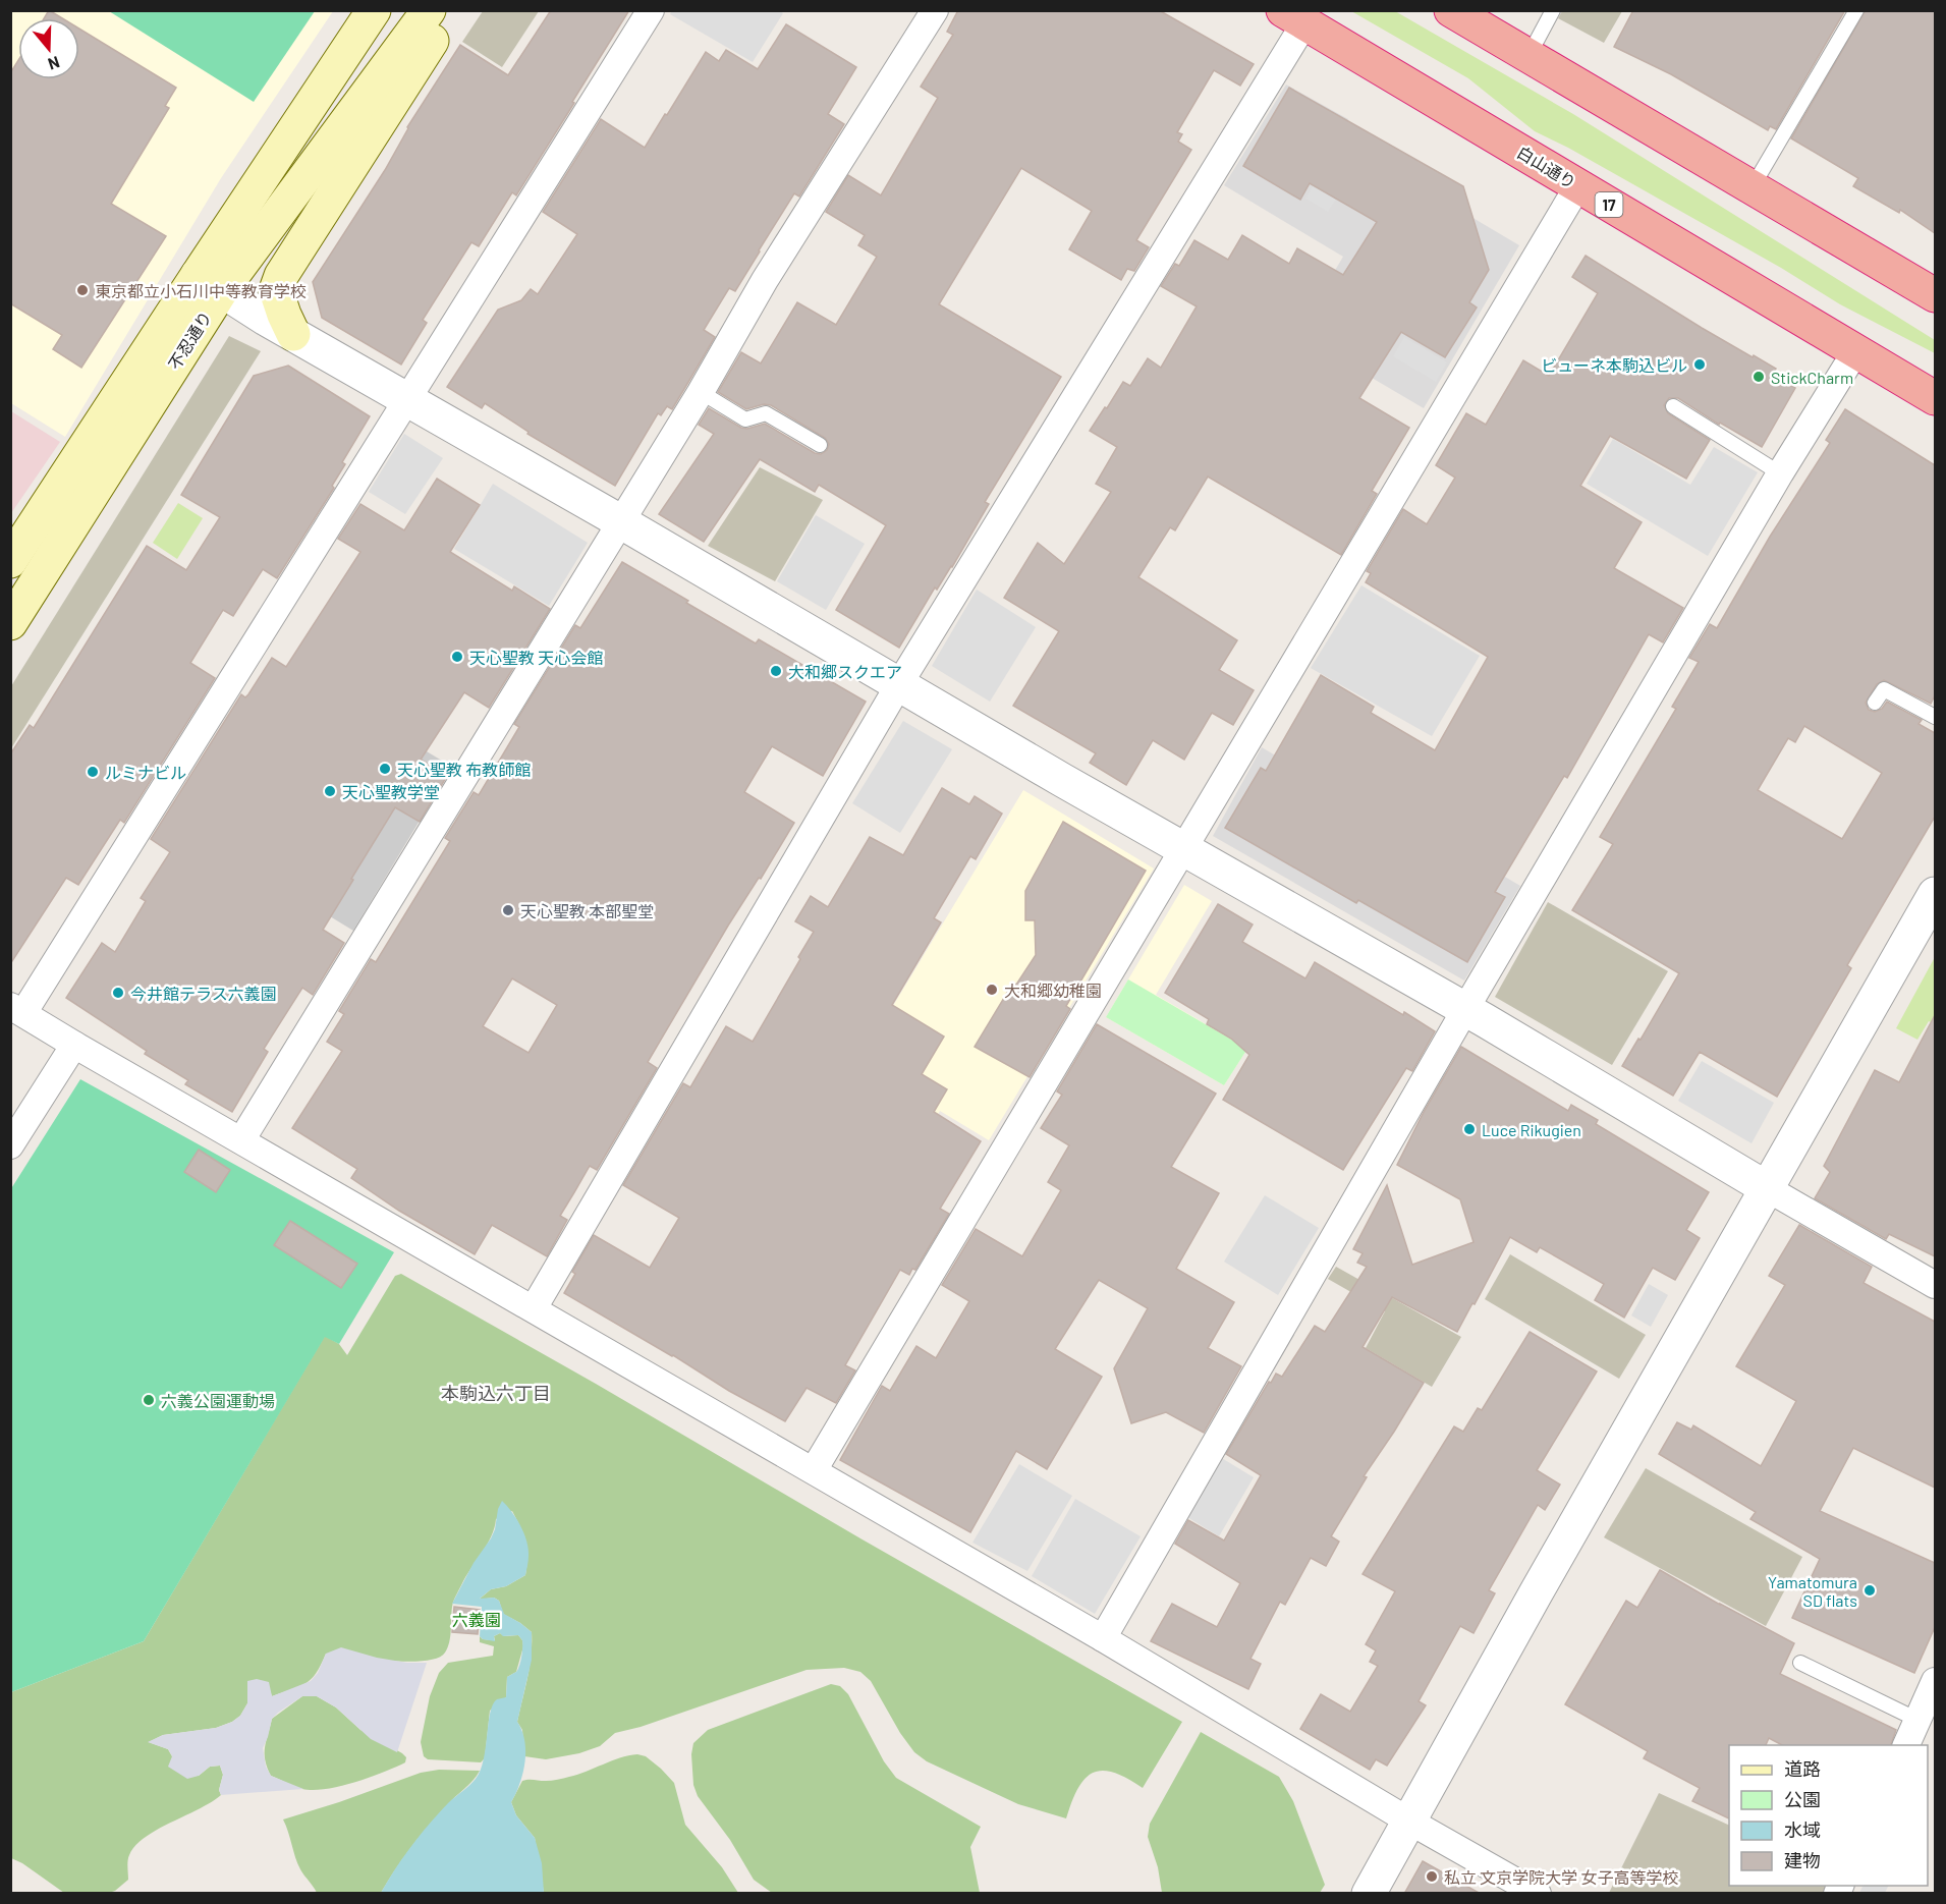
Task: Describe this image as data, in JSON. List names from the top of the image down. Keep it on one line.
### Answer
{"streets":{"highway":["白山通り","17"],"main road":["不忍通り"]},"districts":["本駒込六丁目"],"parks":["六義園"],"places":["東京都立小石川中等教育学校","ビューネ本駒込ビル","StickCharm","天心聖教 天心会館","大和郷スクエア","天心聖教 布教師館","ルミナビル","天心聖教学堂","天心聖教 本部聖堂","大和郷幼稚園","今井館テラス六義園","Luce Rikugien","六義公園運動場","Yamatomura SD flats","私立 文京学院大学 女子高等学校"],"legend":["道路","公園","水域","建物"],"north":"bottom"}
